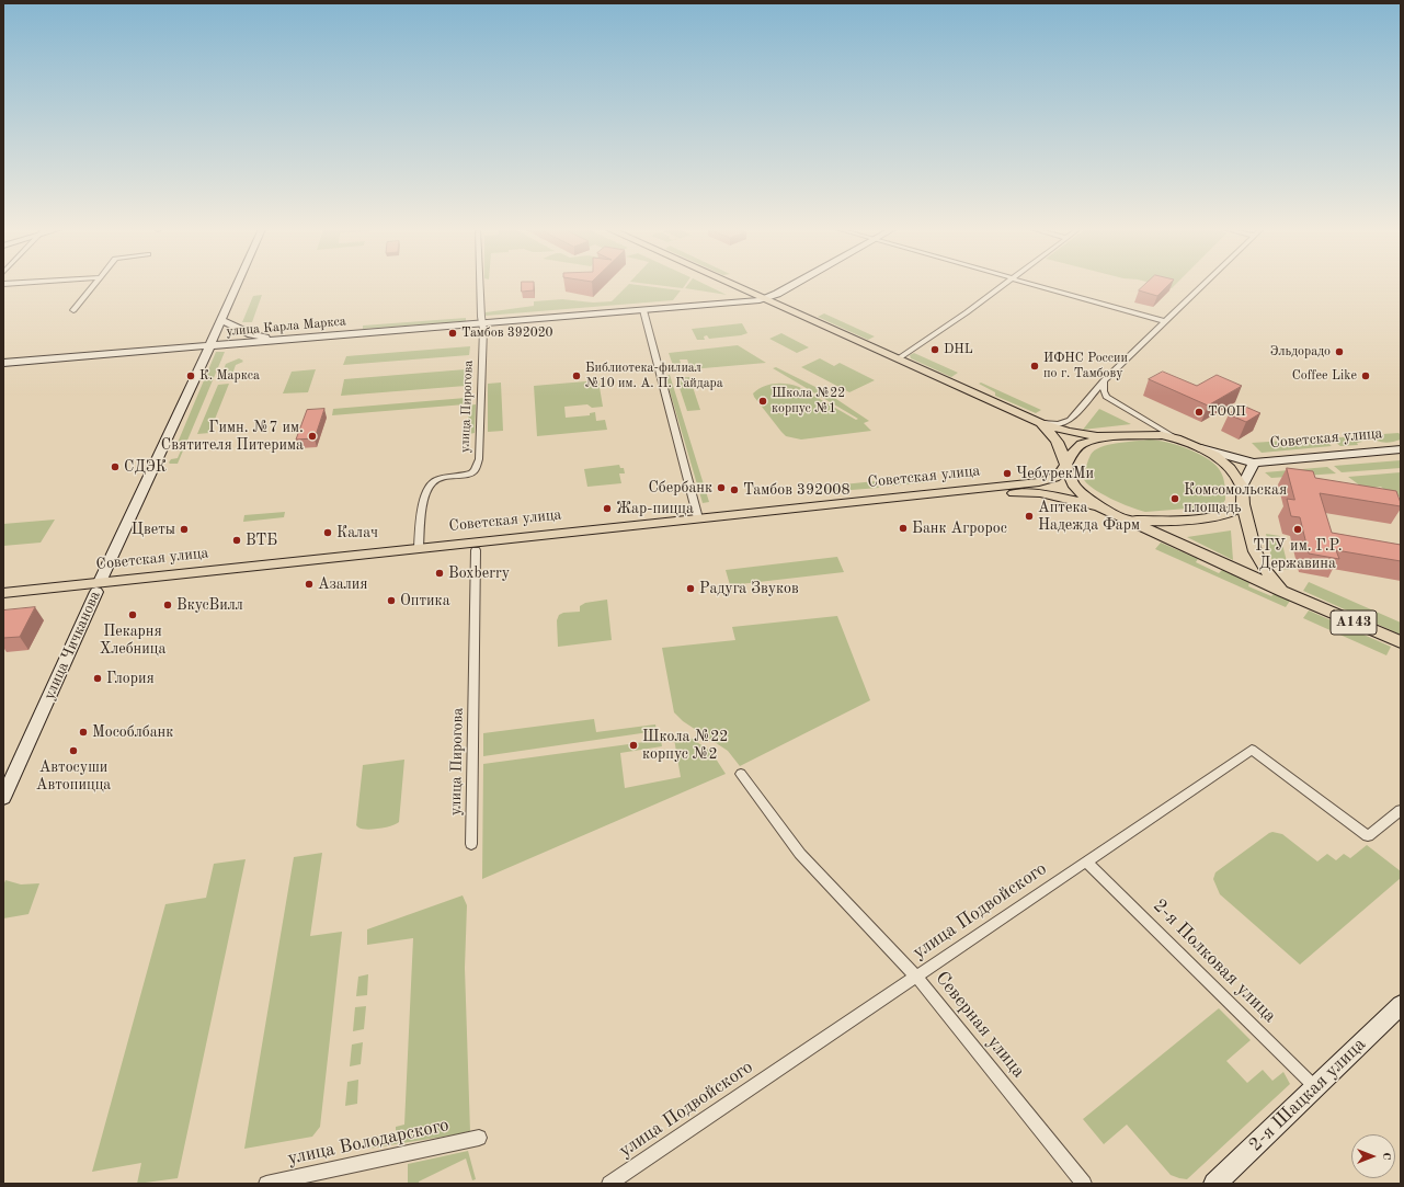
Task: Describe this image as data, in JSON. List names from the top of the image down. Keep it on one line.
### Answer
{"streets":{"main road":["улица Карла Маркса","Советская улица","А143","улица Чичканова","2-я Шацкая улица"],"street":["улица Пирогова","улица Подвойского","2-я Полковая улица","Северная улица","улица Володарского"]},"crossings":[["улица Карла Маркса","улица Пирогова"],["улица Карла Маркса","улица Чичканова"],["улица Пирогова","Советская улица"],["Советская улица","улица Чичканова"],["улица Подвойского","2-я Полковая улица"],["улица Подвойского","Северная улица"],["2-я Полковая улица","2-я Шацкая улица"]],"places":["Тамбов 392020","DHL","Эльдорадо","ИФНС России по г. Тамбову","К. Маркса","Библиотека-филиал №10 им. А. П. Гайдара","Coffee Like","Школа №22 корпус №1","ТООП","Гимн. №7 им. Святителя Питерима","СДЭК","ЧебурекМи","Сбербанк","Тамбов 392008","Комсомольская площадь","Жар-пицца","Аптека Надежда Фарм","Банк Агророс","Цветы","ТГУ им. Г.Р. Державина","Калач","ВТБ","Boxberry","Азалия","Радуга Звуков","Оптика","ВкусВилл","Пекарня Хлебница","Глория","Мособлбанк","Школа №22 корпус №2","Автосуши Автопицца"],"north":"right"}
